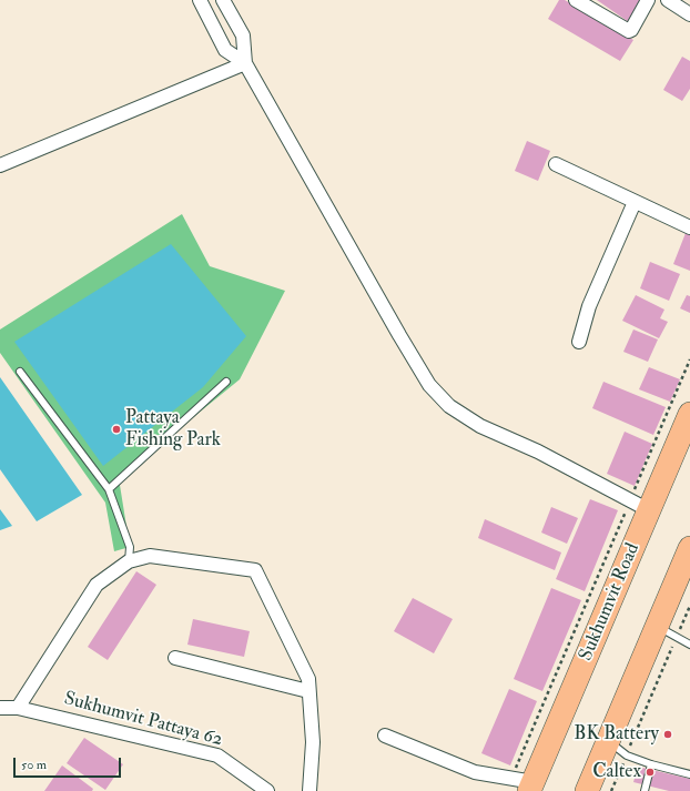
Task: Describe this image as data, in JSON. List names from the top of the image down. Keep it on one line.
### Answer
{"streets":{"highway":["Sukhumvit Road"],"street":["Sukhumvit Pattaya 62"]},"places":["Pattaya Fishing Park","BK Battery","Caltex"],"scale_bar":"50 m"}
